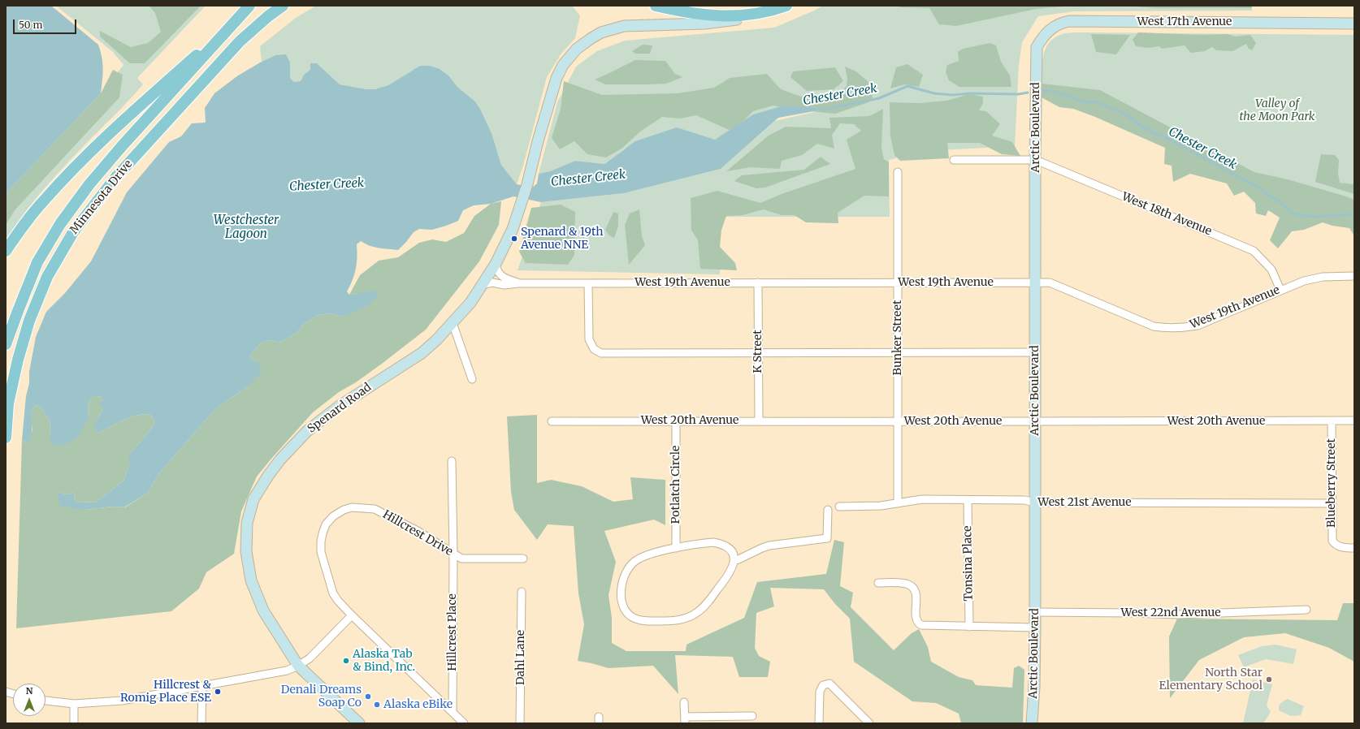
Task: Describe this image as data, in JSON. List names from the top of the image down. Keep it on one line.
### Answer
{"streets":{"main road":["West 17th Avenue","Arctic Boulevard","Minnesota Drive","Spenard Road"],"street":["West 18th Avenue","West 19th Avenue","Bunker Street","K Street","West 20th Avenue","Blueberry Street","Potlatch Circle","West 21st Avenue","Hillcrest Drive","Tonsina Place","West 22nd Avenue","Hillcrest Place","Dahl Lane"]},"crossings":[["West 17th Avenue","Arctic Boulevard"],["Arctic Boulevard","West 18th Avenue"],["Arctic Boulevard","West 19th Avenue"],["Arctic Boulevard","West 20th Avenue"],["Arctic Boulevard","West 21st Avenue"],["Arctic Boulevard","West 22nd Avenue"],["West 18th Avenue","West 19th Avenue"],["West 19th Avenue","Bunker Street"],["West 19th Avenue","K Street"],["West 19th Avenue","Spenard Road"],["Bunker Street","West 20th Avenue"],["Bunker Street","West 21st Avenue"],["K Street","West 20th Avenue"],["West 20th Avenue","Blueberry Street"],["West 20th Avenue","Potlatch Circle"],["Blueberry Street","West 21st Avenue"],["West 21st Avenue","Tonsina Place"],["Hillcrest Drive","Hillcrest Place"]],"water":["Chester Creek","Westchester Lagoon"],"parks":["Valley of the Moon Park"],"places":["Spenard & 19th Avenue NNE","Alaska Tab & Bind, Inc.","North Star Elementary School","Hillcrest & Romig Place ESE","Denali Dreams Soap Co","Alaska eBike"],"scale_bar":"50 m","north":"top"}
